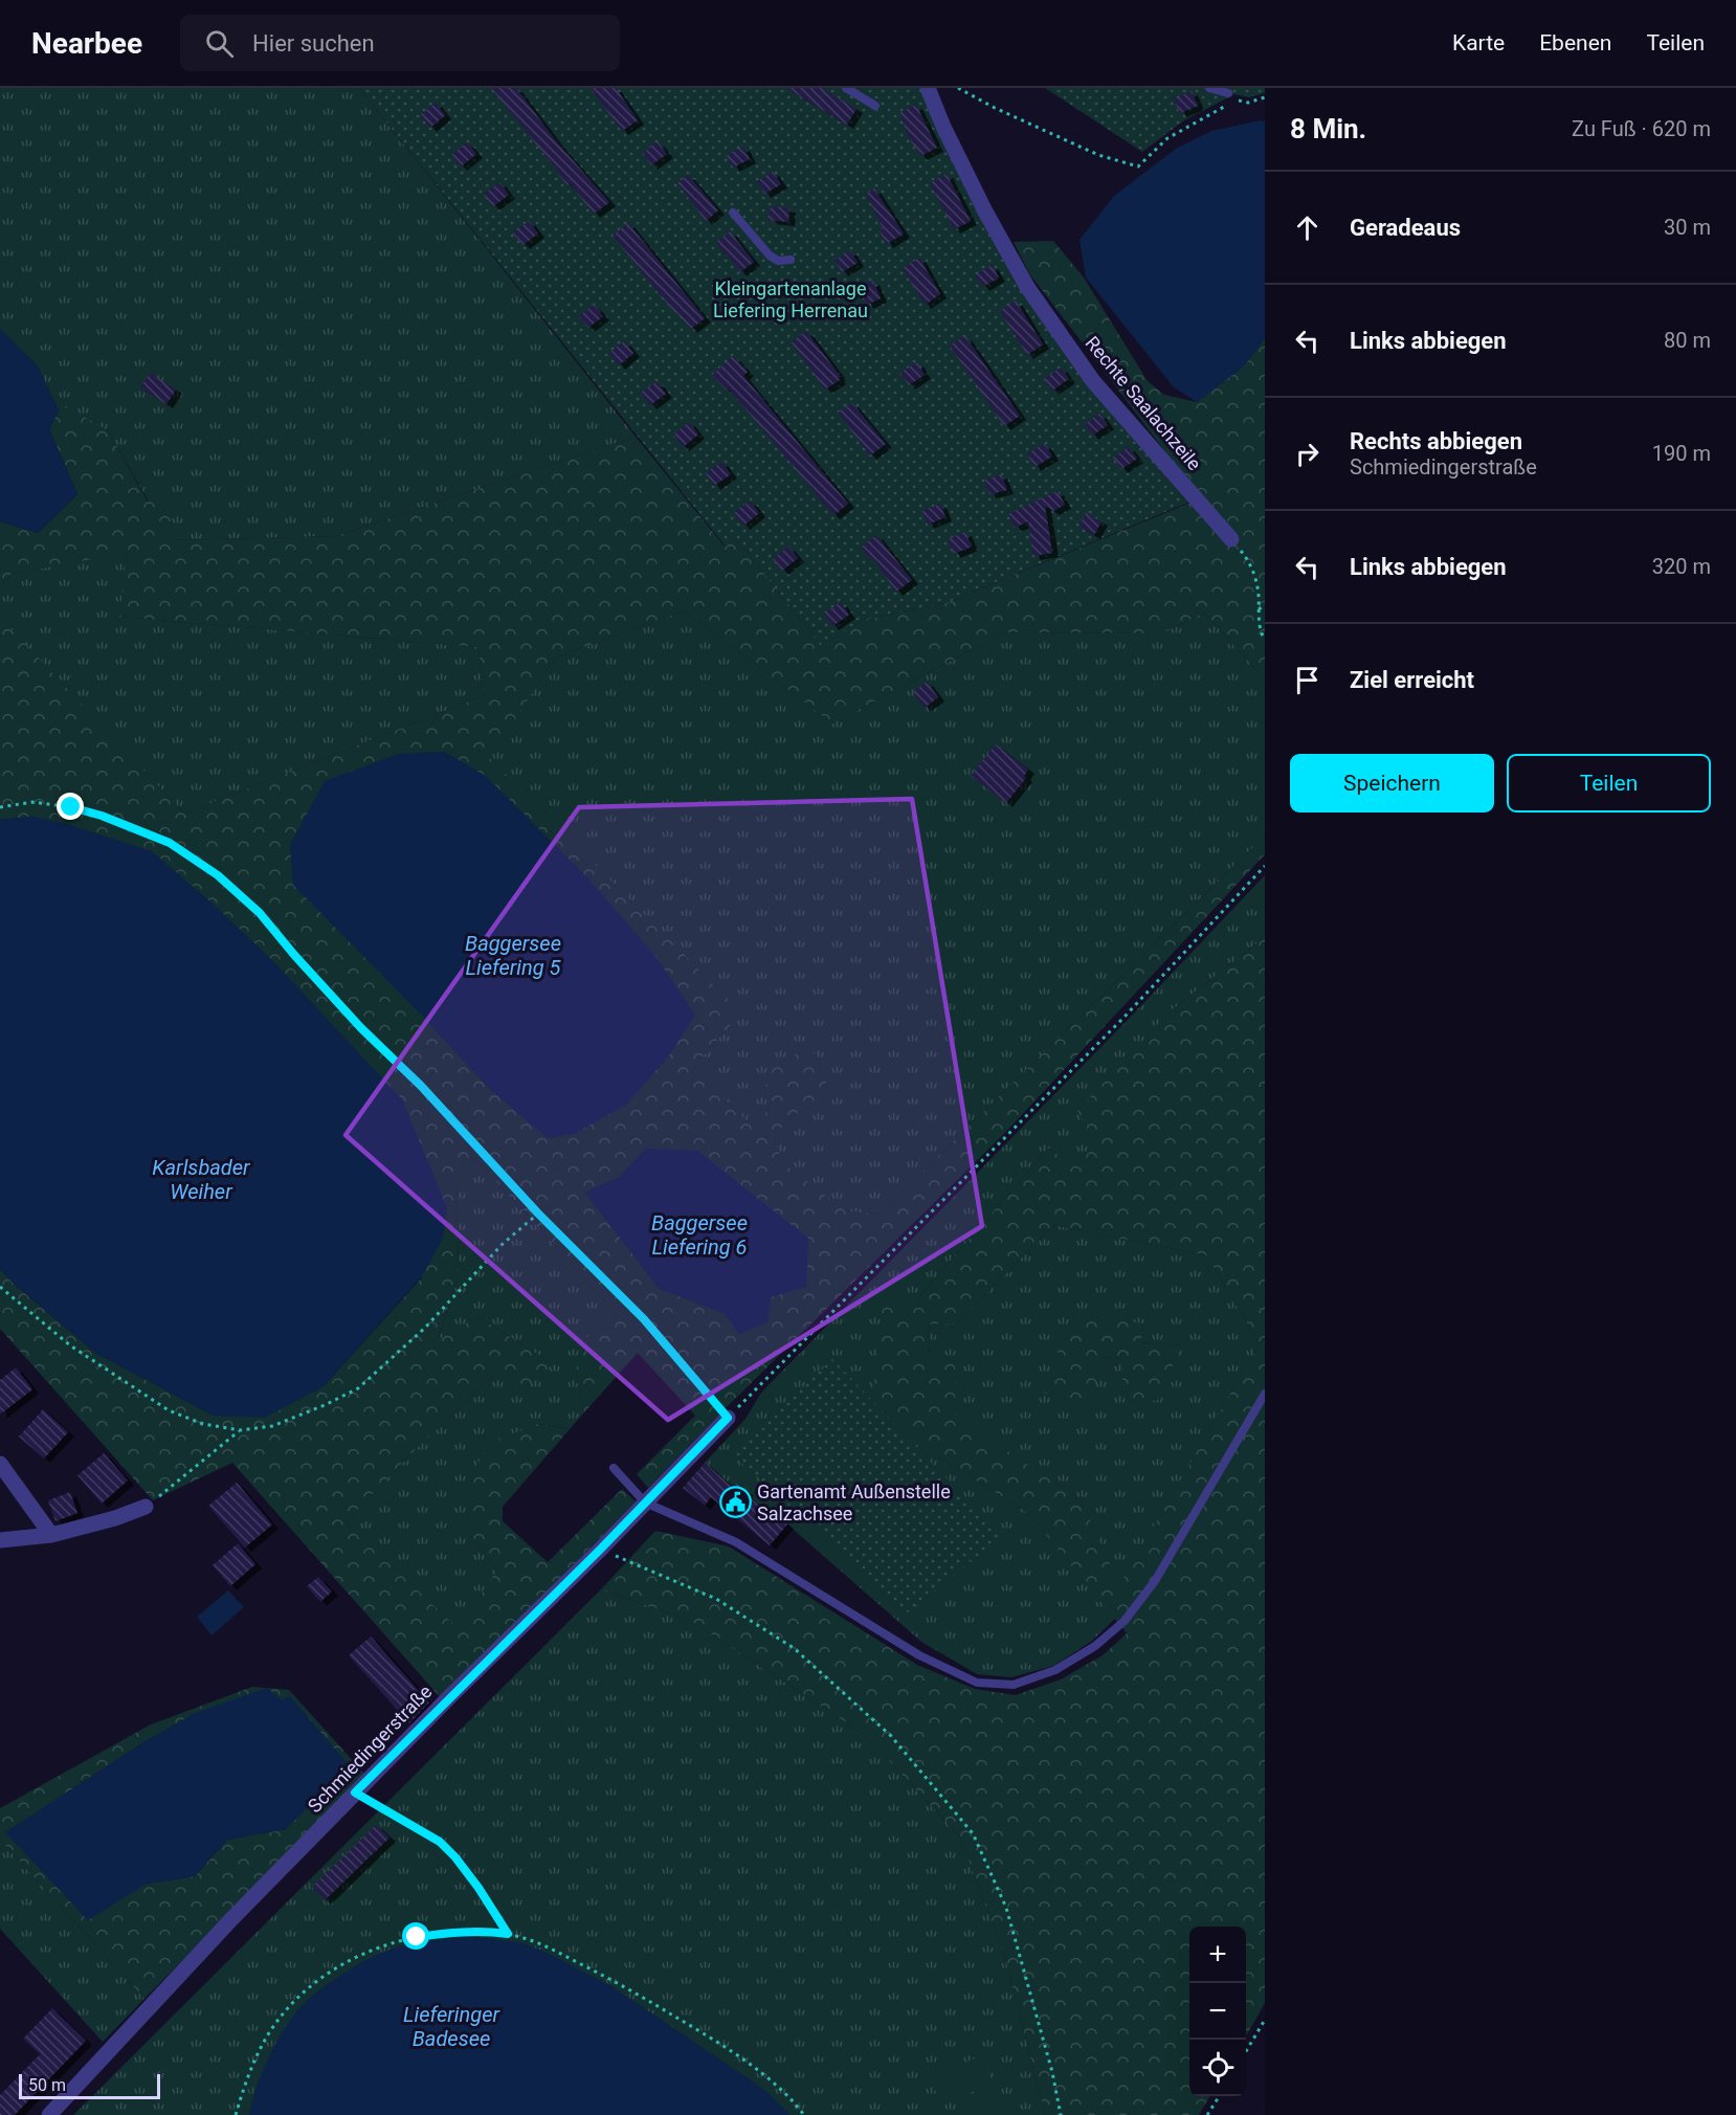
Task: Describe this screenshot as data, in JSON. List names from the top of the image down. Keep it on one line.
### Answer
{"streets":{"street":["Rechte Saalachzeile","Schmiedingerstraße"]},"water":["Baggersee Liefering 5","Karlsbader Weiher","Baggersee Liefering 6","Lieferinger Badesee"],"parks":["Kleingartenanlage Liefering Herrenau"],"places":{"public building":["Gartenamt Außenstelle Salzachsee"]},"scale_bar":"50 m","page":{"header":"Nearbee","search":"Hier suchen","nav":["Karte","Ebenen","Teilen"],"heading":["8 Min.","Zu Fuß · 620 m"],"list":[["Geradeaus","30 m"],["Links abbiegen","80 m"],["Rechts abbiegen","Schmiedingerstraße","190 m"],["Links abbiegen","320 m"],"Ziel erreicht"],"buttons":["Speichern","Teilen"],"map_buttons":["+","−"],"scale":"50 m"}}
